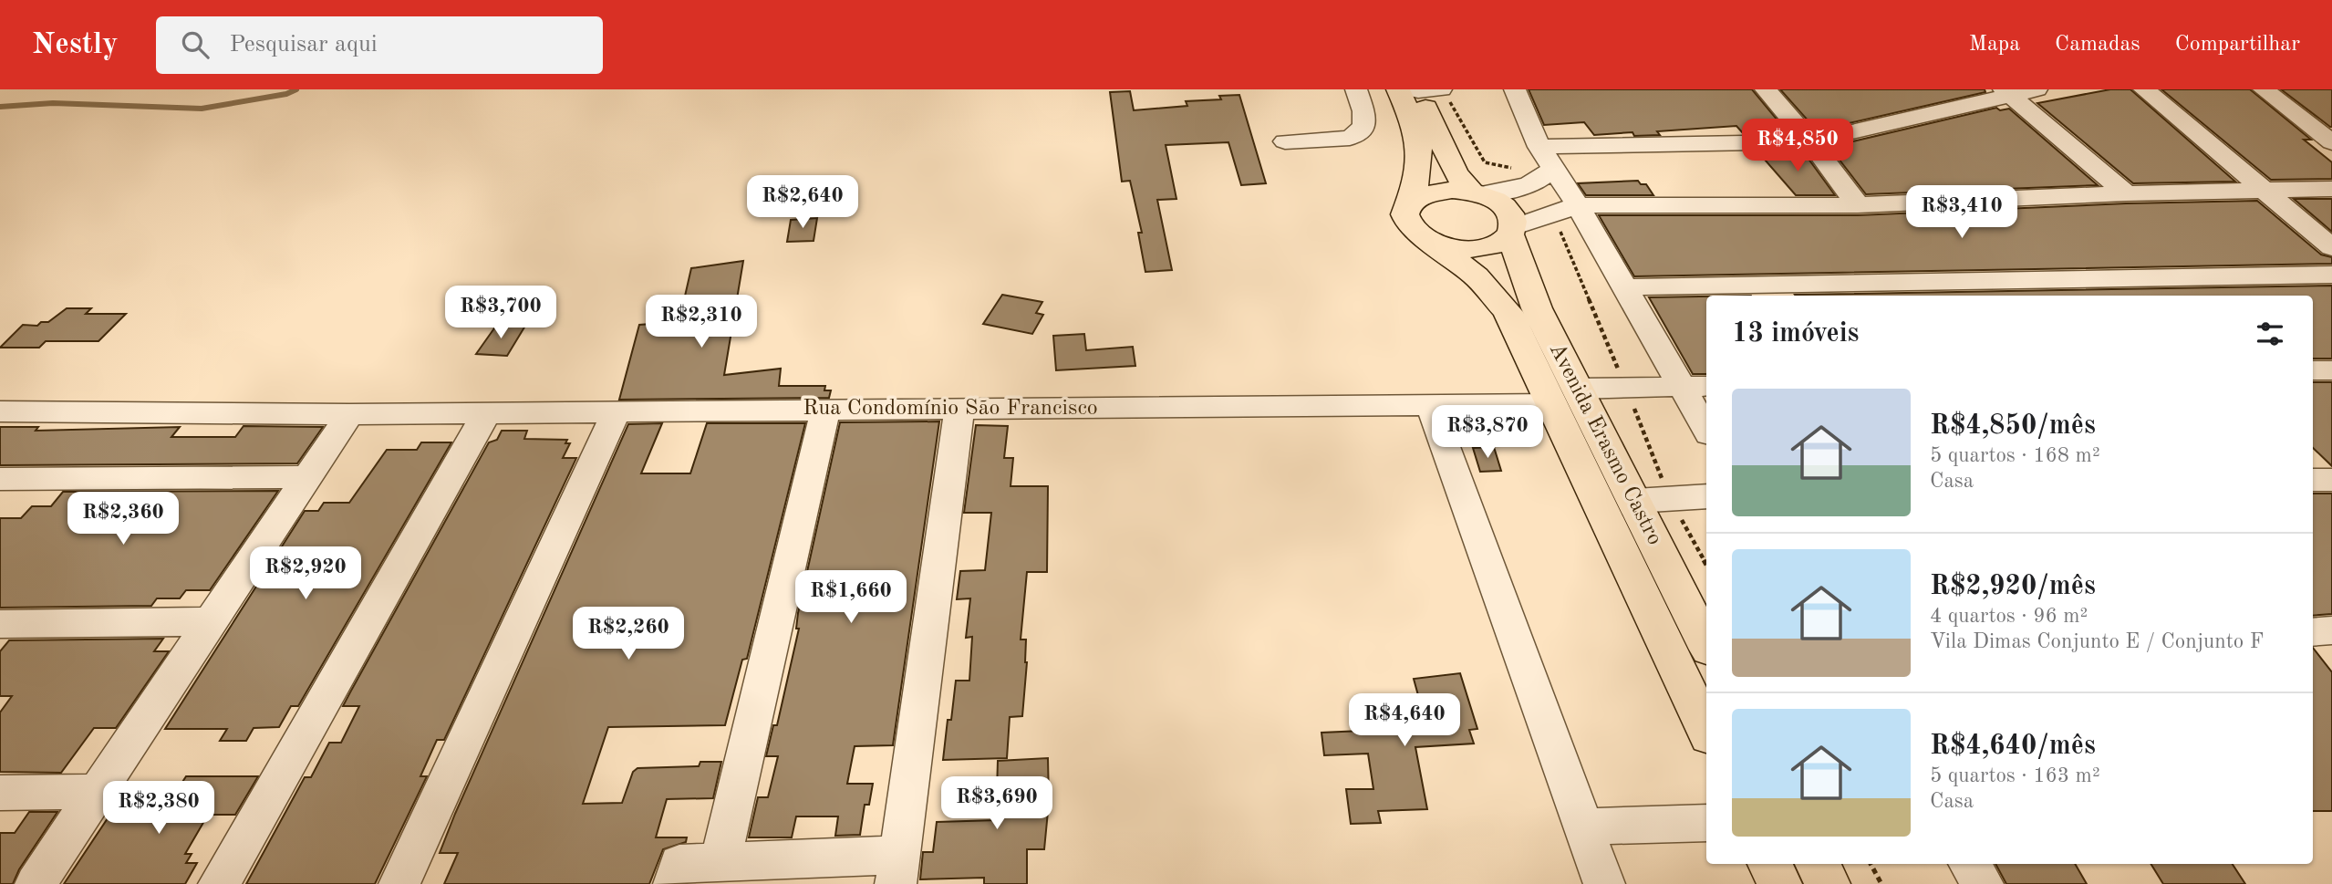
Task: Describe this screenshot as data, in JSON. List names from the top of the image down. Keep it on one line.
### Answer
{"streets":{"main road":["Avenida Erasmo Castro"],"street":["Rua Condomínio São Francisco"]},"crossings":[["Rua Condomínio São Francisco","Avenida Erasmo Castro"]],"page":{"header":"Nestly","search":"Pesquisar aqui","nav":["Mapa","Camadas","Compartilhar"],"price":["R$4,850","R$2,640","R$3,410","R$3,700","R$2,310","R$3,870","R$2,360","R$2,920","R$1,660","R$2,260","R$4,640","R$3,690","R$2,380"],"heading":"13 imóveis","list":[{"name":"R$4,850/mês","note":"5 quartos · 168 m² · Casa"},{"name":"R$2,920/mês","note":"4 quartos · 96 m² · Vila Dimas Conjunto E / Conjunto F"},{"name":"R$4,640/mês","note":"5 quartos · 163 m² · Casa"}]}}
